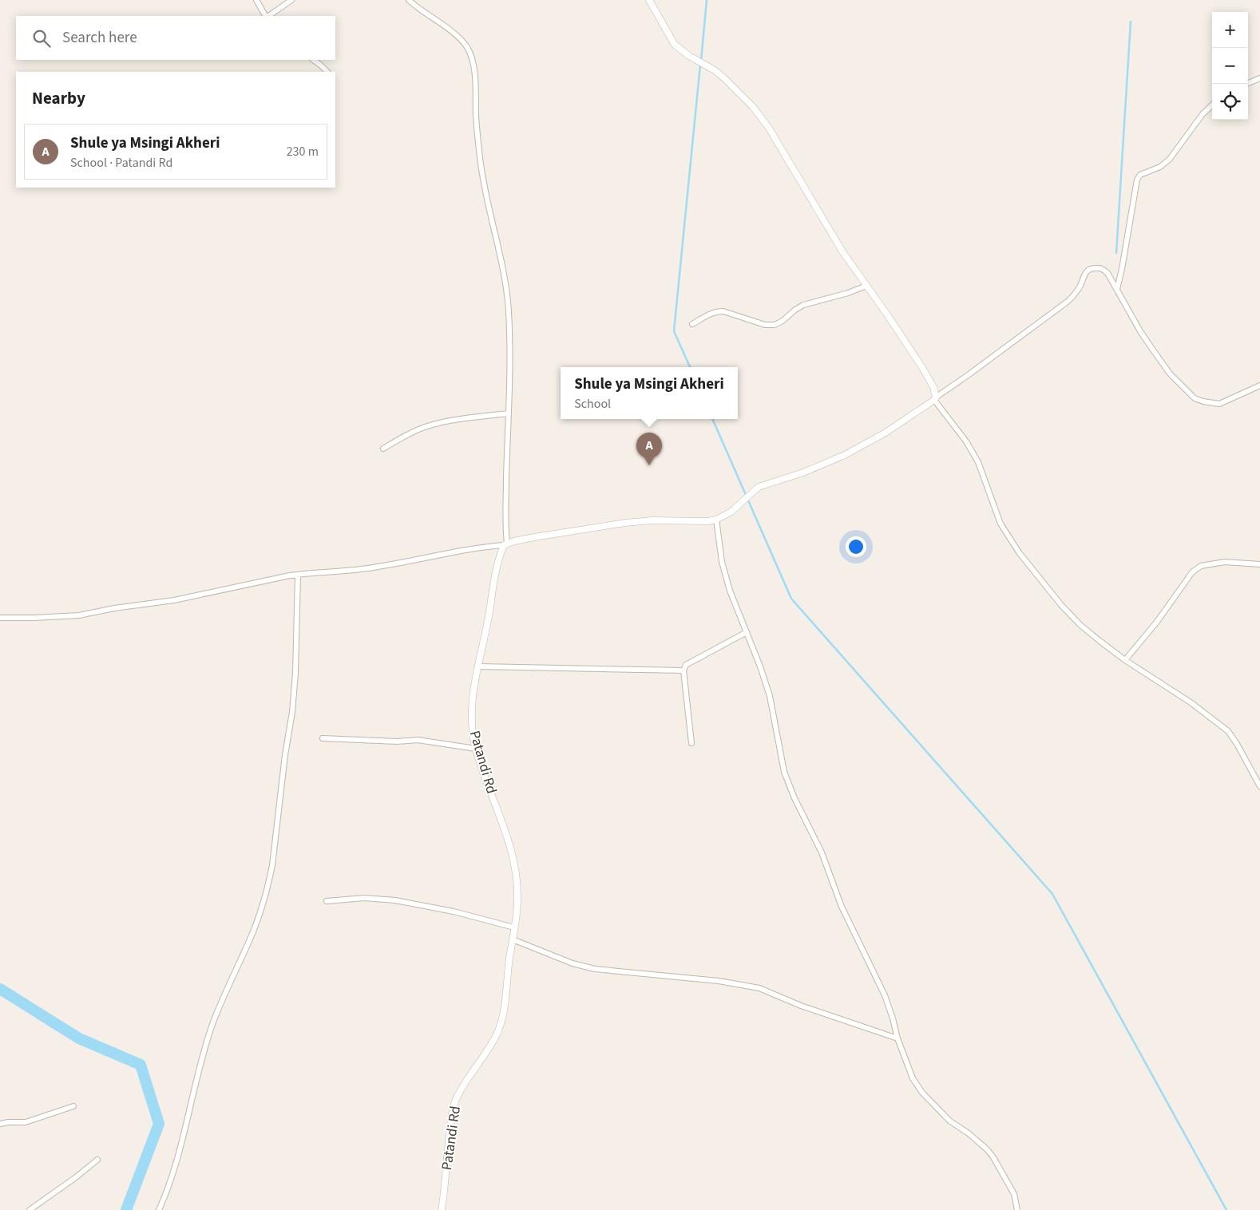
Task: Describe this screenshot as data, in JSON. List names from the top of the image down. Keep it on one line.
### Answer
{"streets":{"street":["Patandi Rd"]},"page":{"map_buttons":["+","−"],"search":"Search here","heading":"Nearby","list":[{"mark":"A","name":"Shule ya Msingi Akheri","note":"School · Patandi Rd","value":"230 m"}],"popup":["Shule ya Msingi Akheri","School"],"pins":"A"}}
